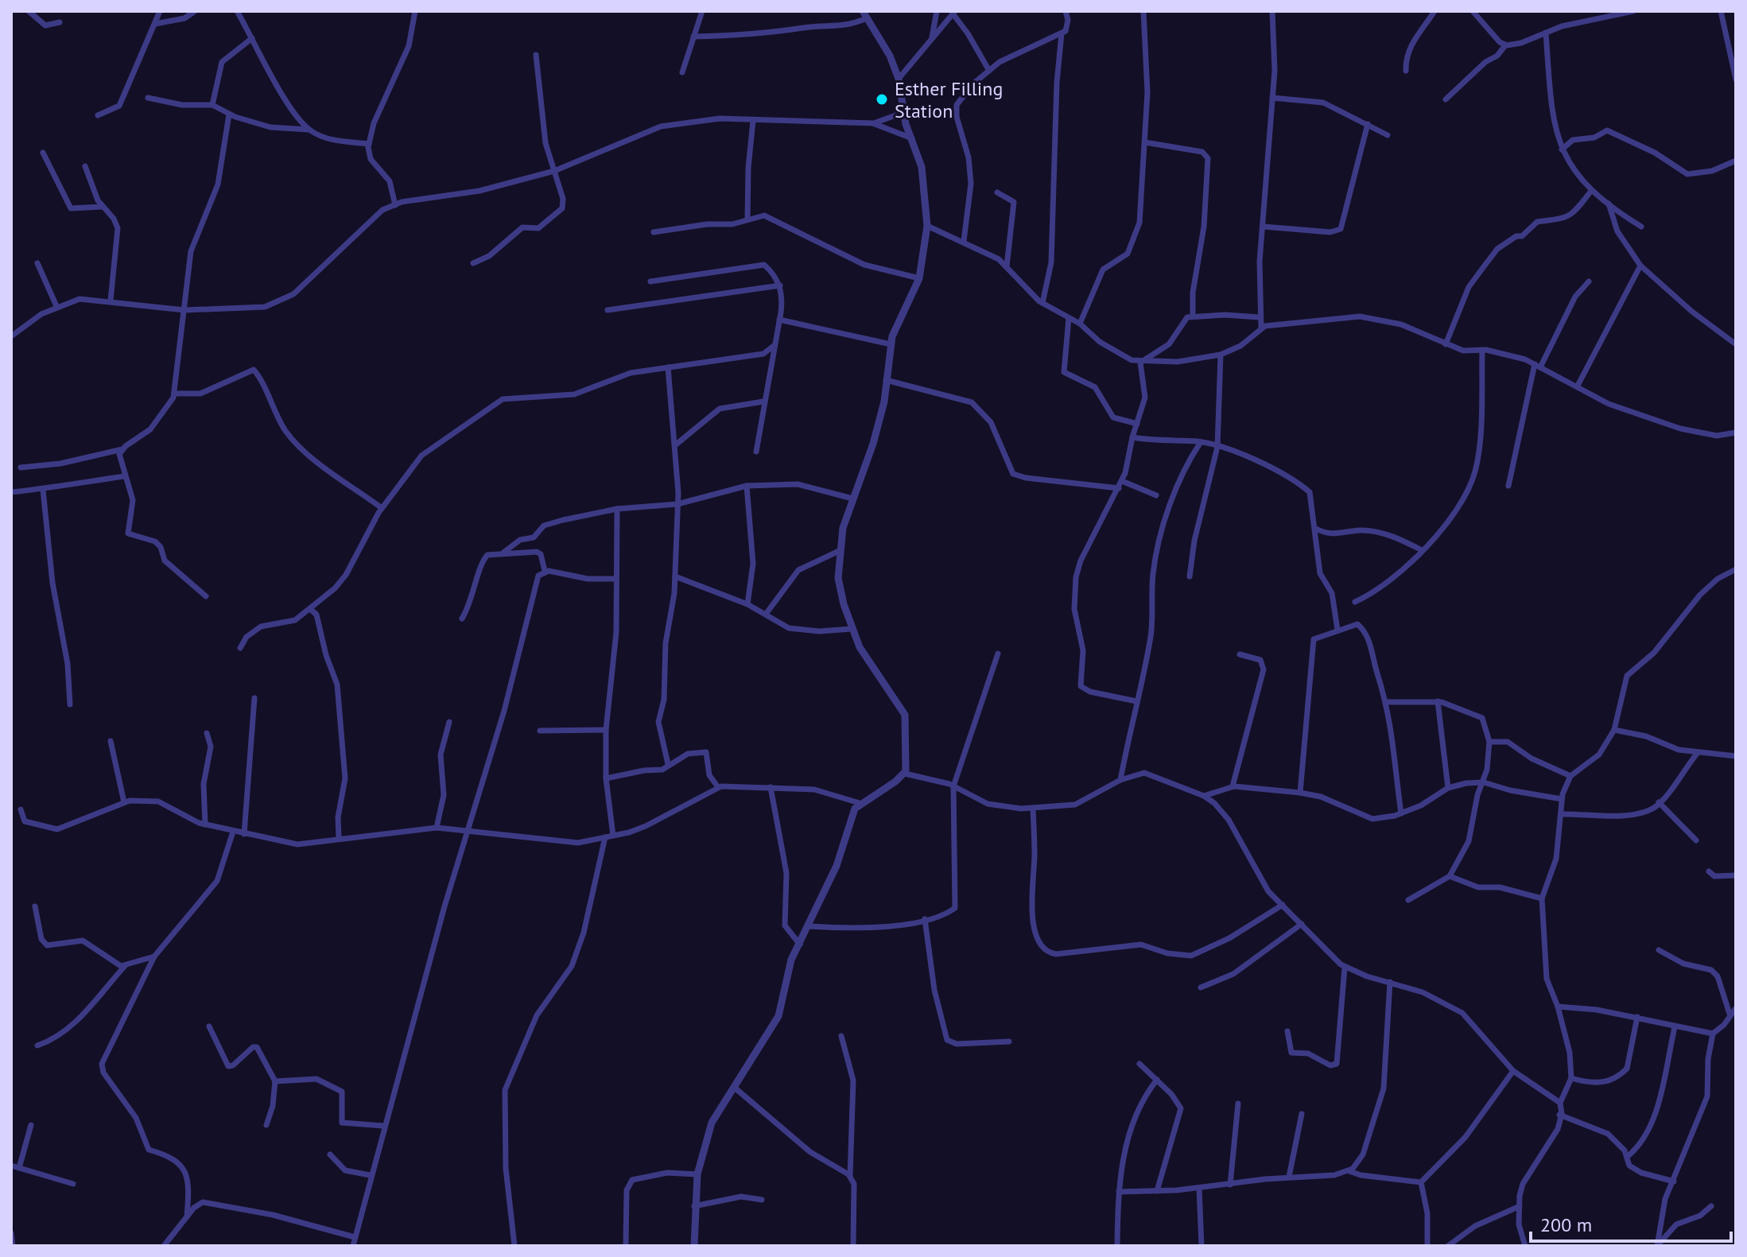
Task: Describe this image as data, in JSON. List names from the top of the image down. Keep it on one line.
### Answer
{"places":["Esther Filling Station"],"scale_bar":"200 m"}
